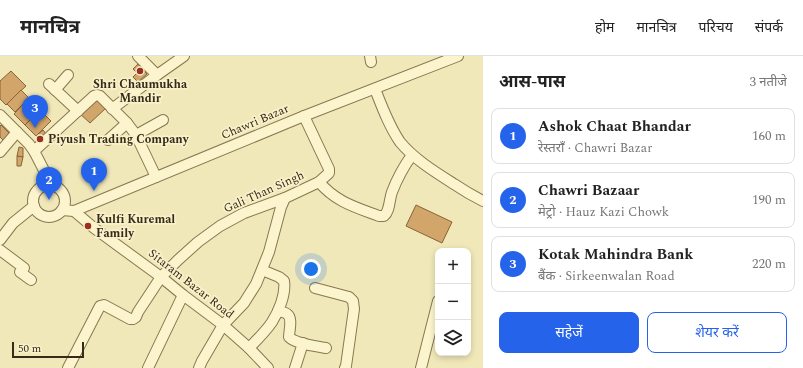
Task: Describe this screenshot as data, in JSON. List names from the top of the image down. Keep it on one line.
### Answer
{"streets":{"street":["Chawri Bazar","Gali Than Singh","Sitaram Bazar Road"]},"crossings":[["Chawri Bazar","Gali Than Singh"],["Chawri Bazar","Sitaram Bazar Road"],["Gali Than Singh","Sitaram Bazar Road"]],"places":["Shri Chaumukha Mandir","Piyush Trading Company","Kulfi Kuremal Family"],"scale_bar":"50 m","page":{"header":"मानचित्र","nav":["होम","मानचित्र","परिचय","संपर्क"],"heading":["आस-पास","3 नतीजे"],"pins":["3","1","2"],"list":[{"mark":"1","name":"Ashok Chaat Bhandar","note":"रेस्तराँ · Chawri Bazar","value":"160 m"},{"mark":"2","name":"Chawri Bazaar","note":"मेट्रो · Hauz Kazi Chowk","value":"190 m"},{"mark":"3","name":"Kotak Mahindra Bank","note":"बैंक · Sirkeenwalan Road","value":"220 m"}],"map_buttons":["+","−"],"buttons":["सहेजें","शेयर करें"],"scale":"50 m"}}
